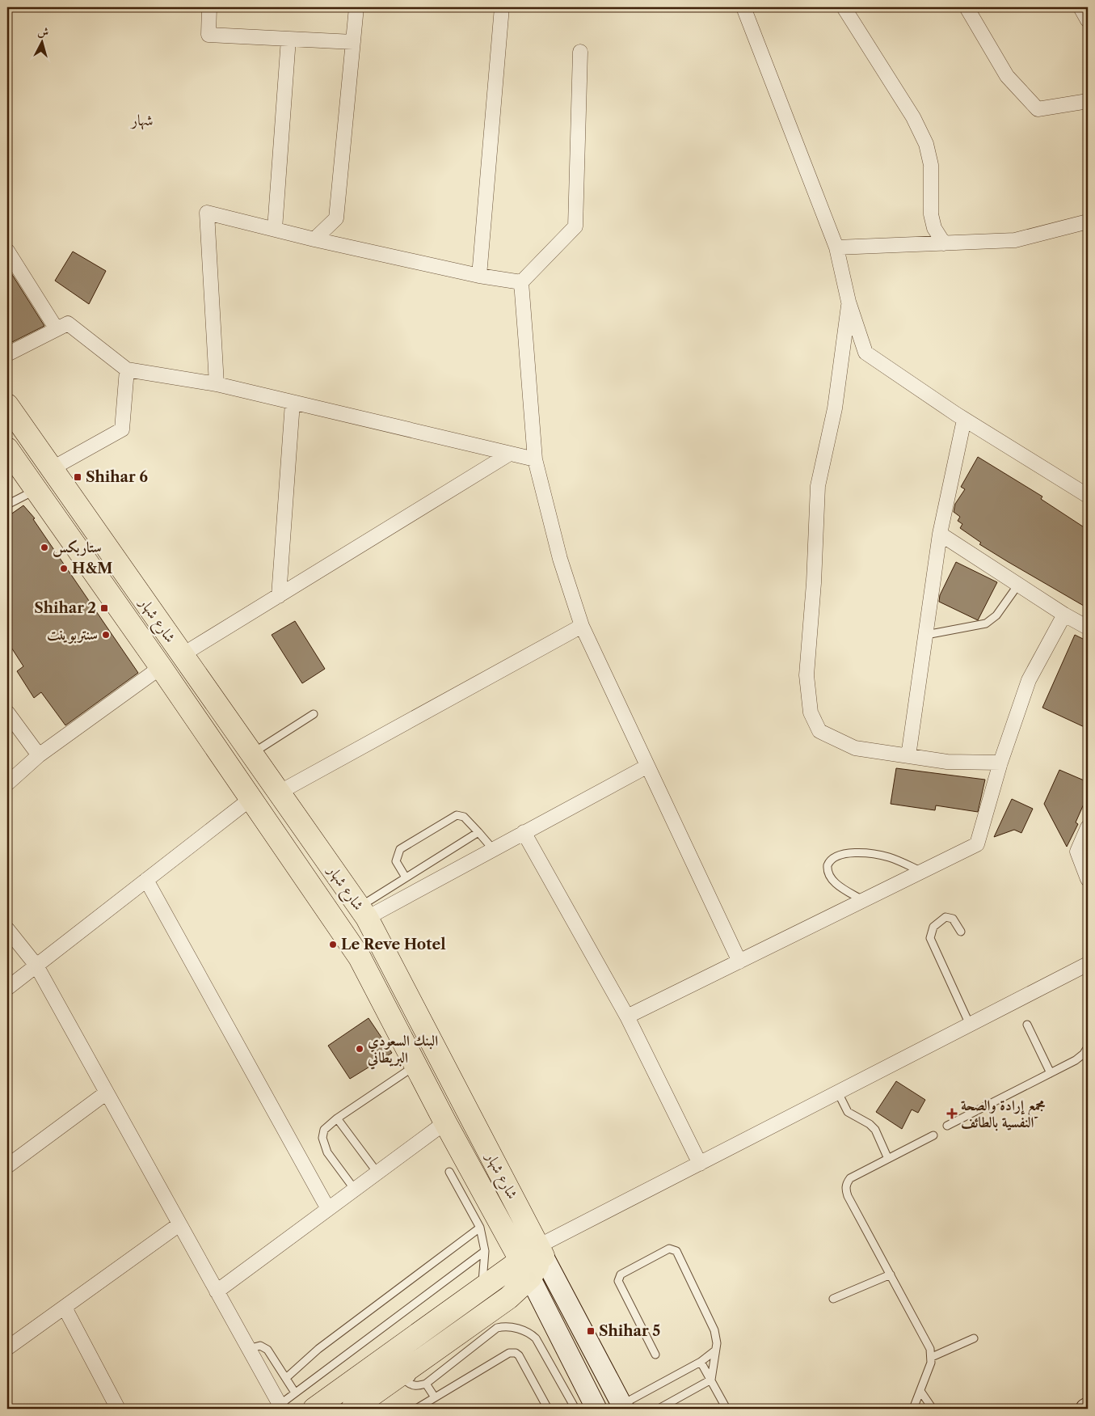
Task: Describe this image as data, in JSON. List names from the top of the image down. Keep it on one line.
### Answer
{"streets":{"main road":["شارع شهار"]},"districts":["شهار"],"places":{"transit":["Shihar 6","Shihar 2","Shihar 5"],"other":["ستاربكس","H&M","سنتربوينت","Le Reve Hotel","البنك السعودي البريطاني"],"health":["مجمع إرادة والصحة النفسية بالطائف"]},"north":"top"}
